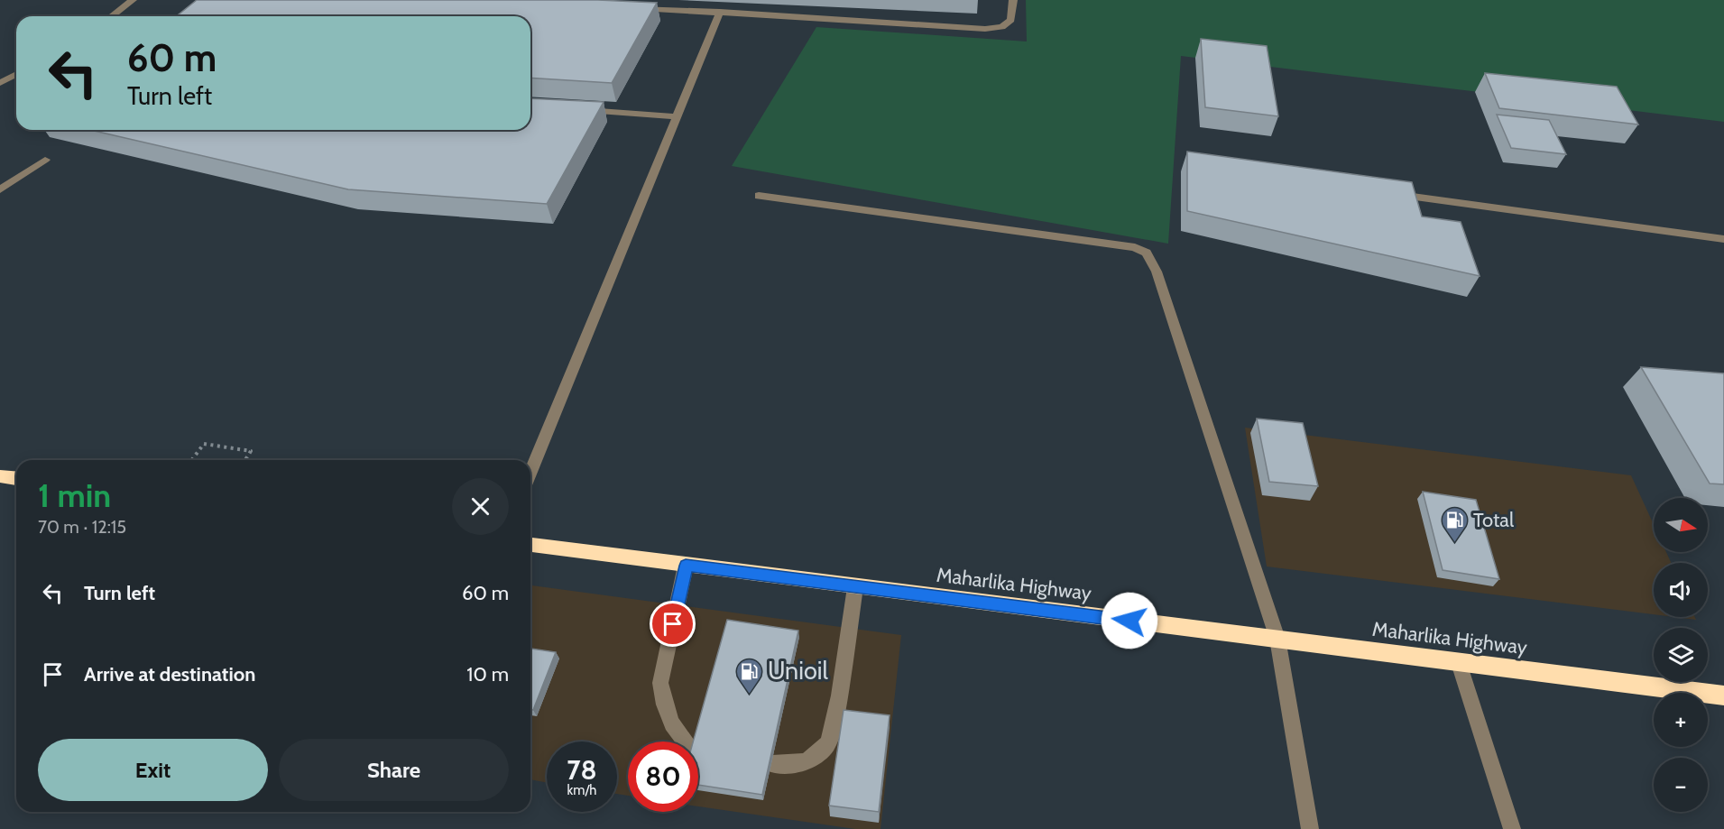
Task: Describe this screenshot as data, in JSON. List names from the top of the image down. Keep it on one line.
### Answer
{"streets":{"highway":["Maharlika Highway"]},"places":{"fuel station":["Total","Unioil"]},"north":"right","page":{"turn":["60 m","Turn left"],"heading":["1 min","70 m · 12:15"],"map_buttons":["+","−"],"list":[{"name":"Turn left","value":"60 m"},{"name":"Arrive at destination","value":"10 m"}],"buttons":["Exit","Share"],"speed":"78 km/h","limit":"80"}}
